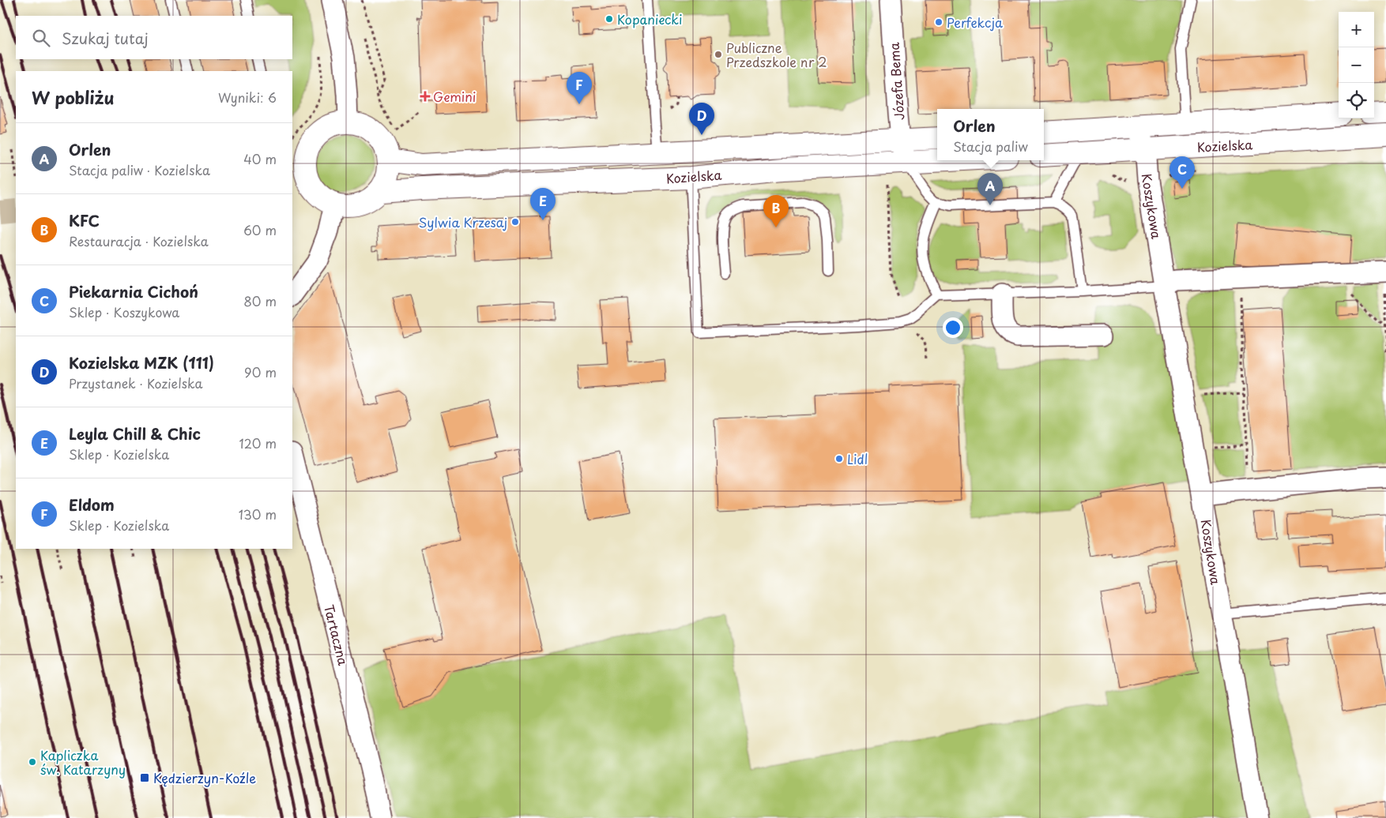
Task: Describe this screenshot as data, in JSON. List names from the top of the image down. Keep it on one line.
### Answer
{"streets":{"main road":["Kozielska"],"street":["Józefa Bema","Koszykowa","Tartaczna"]},"crossings":[["Józefa Bema","Kozielska"],["Kozielska","Koszykowa"]],"places":{"other":["Kopaniecki","Perfekcja","Publiczne Przedszkole nr 2","Sylwia Krzesaj","Lidl","Kapliczka św. Katarzyny"],"health":["Gemini"],"transit":["Kędzierzyn-Koźle"]},"page":{"map_buttons":["+","−"],"search":"Szukaj tutaj","heading":["W pobliżu","Wyniki: 6"],"pins":["F","D","C","A","E","B"],"popup":["Orlen","Stacja paliw"],"list":[{"mark":"A","name":"Orlen","note":"Stacja paliw · Kozielska","value":"40 m"},{"mark":"B","name":"KFC","note":"Restauracja · Kozielska","value":"60 m"},{"mark":"C","name":"Piekarnia Cichoń","note":"Sklep · Koszykowa","value":"80 m"},{"mark":"D","name":"Kozielska MZK (111)","note":"Przystanek · Kozielska","value":"90 m"},{"mark":"E","name":"Leyla Chill & Chic","note":"Sklep · Kozielska","value":"120 m"},{"mark":"F","name":"Eldom","note":"Sklep · Kozielska","value":"130 m"}]}}
